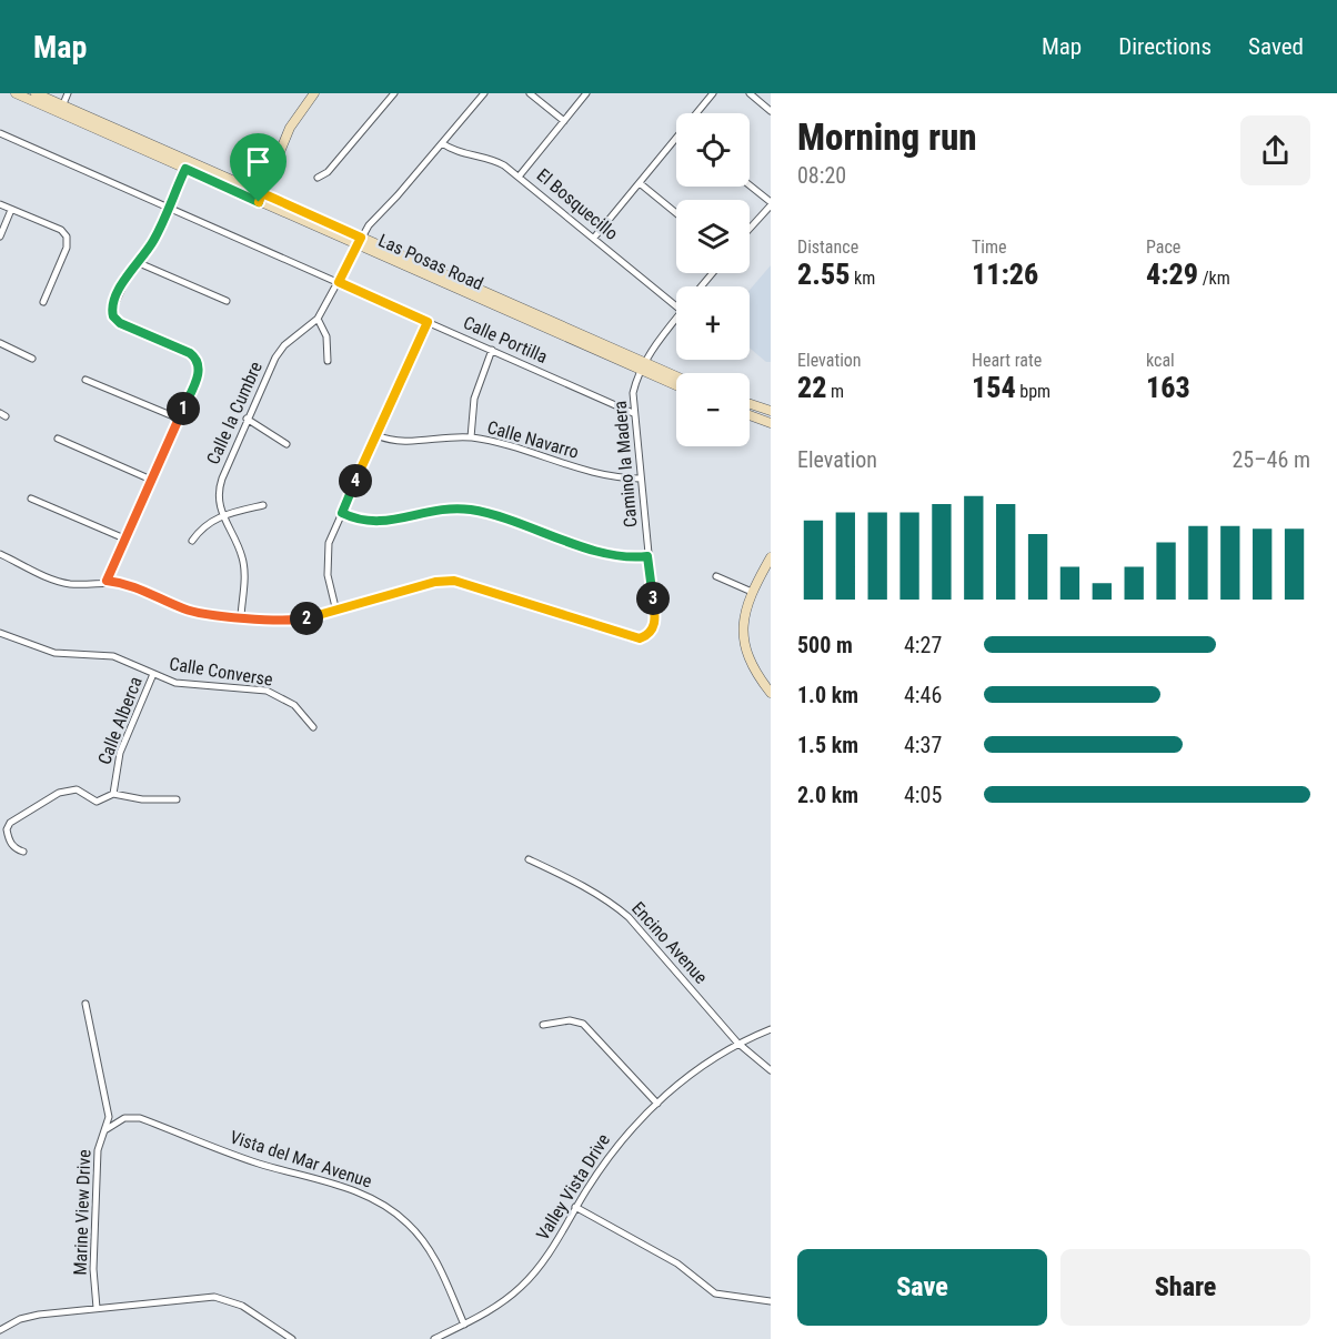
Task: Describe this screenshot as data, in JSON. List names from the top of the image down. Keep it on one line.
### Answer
{"streets":{"main road":["Las Posas Road"],"street":["El Bosquecillo","Calle Portilla","Calle la Cumbre","Calle Navarro","Camino la Madera","Calle Converse","Calle Alberca","Encino Avenue","Vista del Mar Avenue","Valley Vista Drive","Marine View Drive"]},"crossings":[["El Bosquecillo","Calle la Cumbre"],["Las Posas Road","Calle la Cumbre"],["Las Posas Road","Camino la Madera"],["Calle Portilla","Calle la Cumbre"],["Calle Portilla","Camino la Madera"],["Calle Navarro","Camino la Madera"],["Calle Converse","Calle Alberca"],["Encino Avenue","Valley Vista Drive"],["Vista del Mar Avenue","Valley Vista Drive"],["Vista del Mar Avenue","Marine View Drive"]],"page":{"header":"Map","nav":["Map","Directions","Saved"],"heading":["Morning run","08:20"],"map_buttons":["+","−"],"stats":[["Distance","2.55 km"],["Time","11:26"],["Pace","4:29 /km"],["Elevation","22 m"],["Heart rate","154 bpm"],["kcal","163"]],"pins":["1","4","3","2"],"chart":["Elevation","25–46 m"],"list":[{"name":"500 m","note":"4:27"},{"name":"1.0 km","note":"4:46"},{"name":"1.5 km","note":"4:37"},{"name":"2.0 km","note":"4:05"}],"buttons":["Save","Share"]}}
